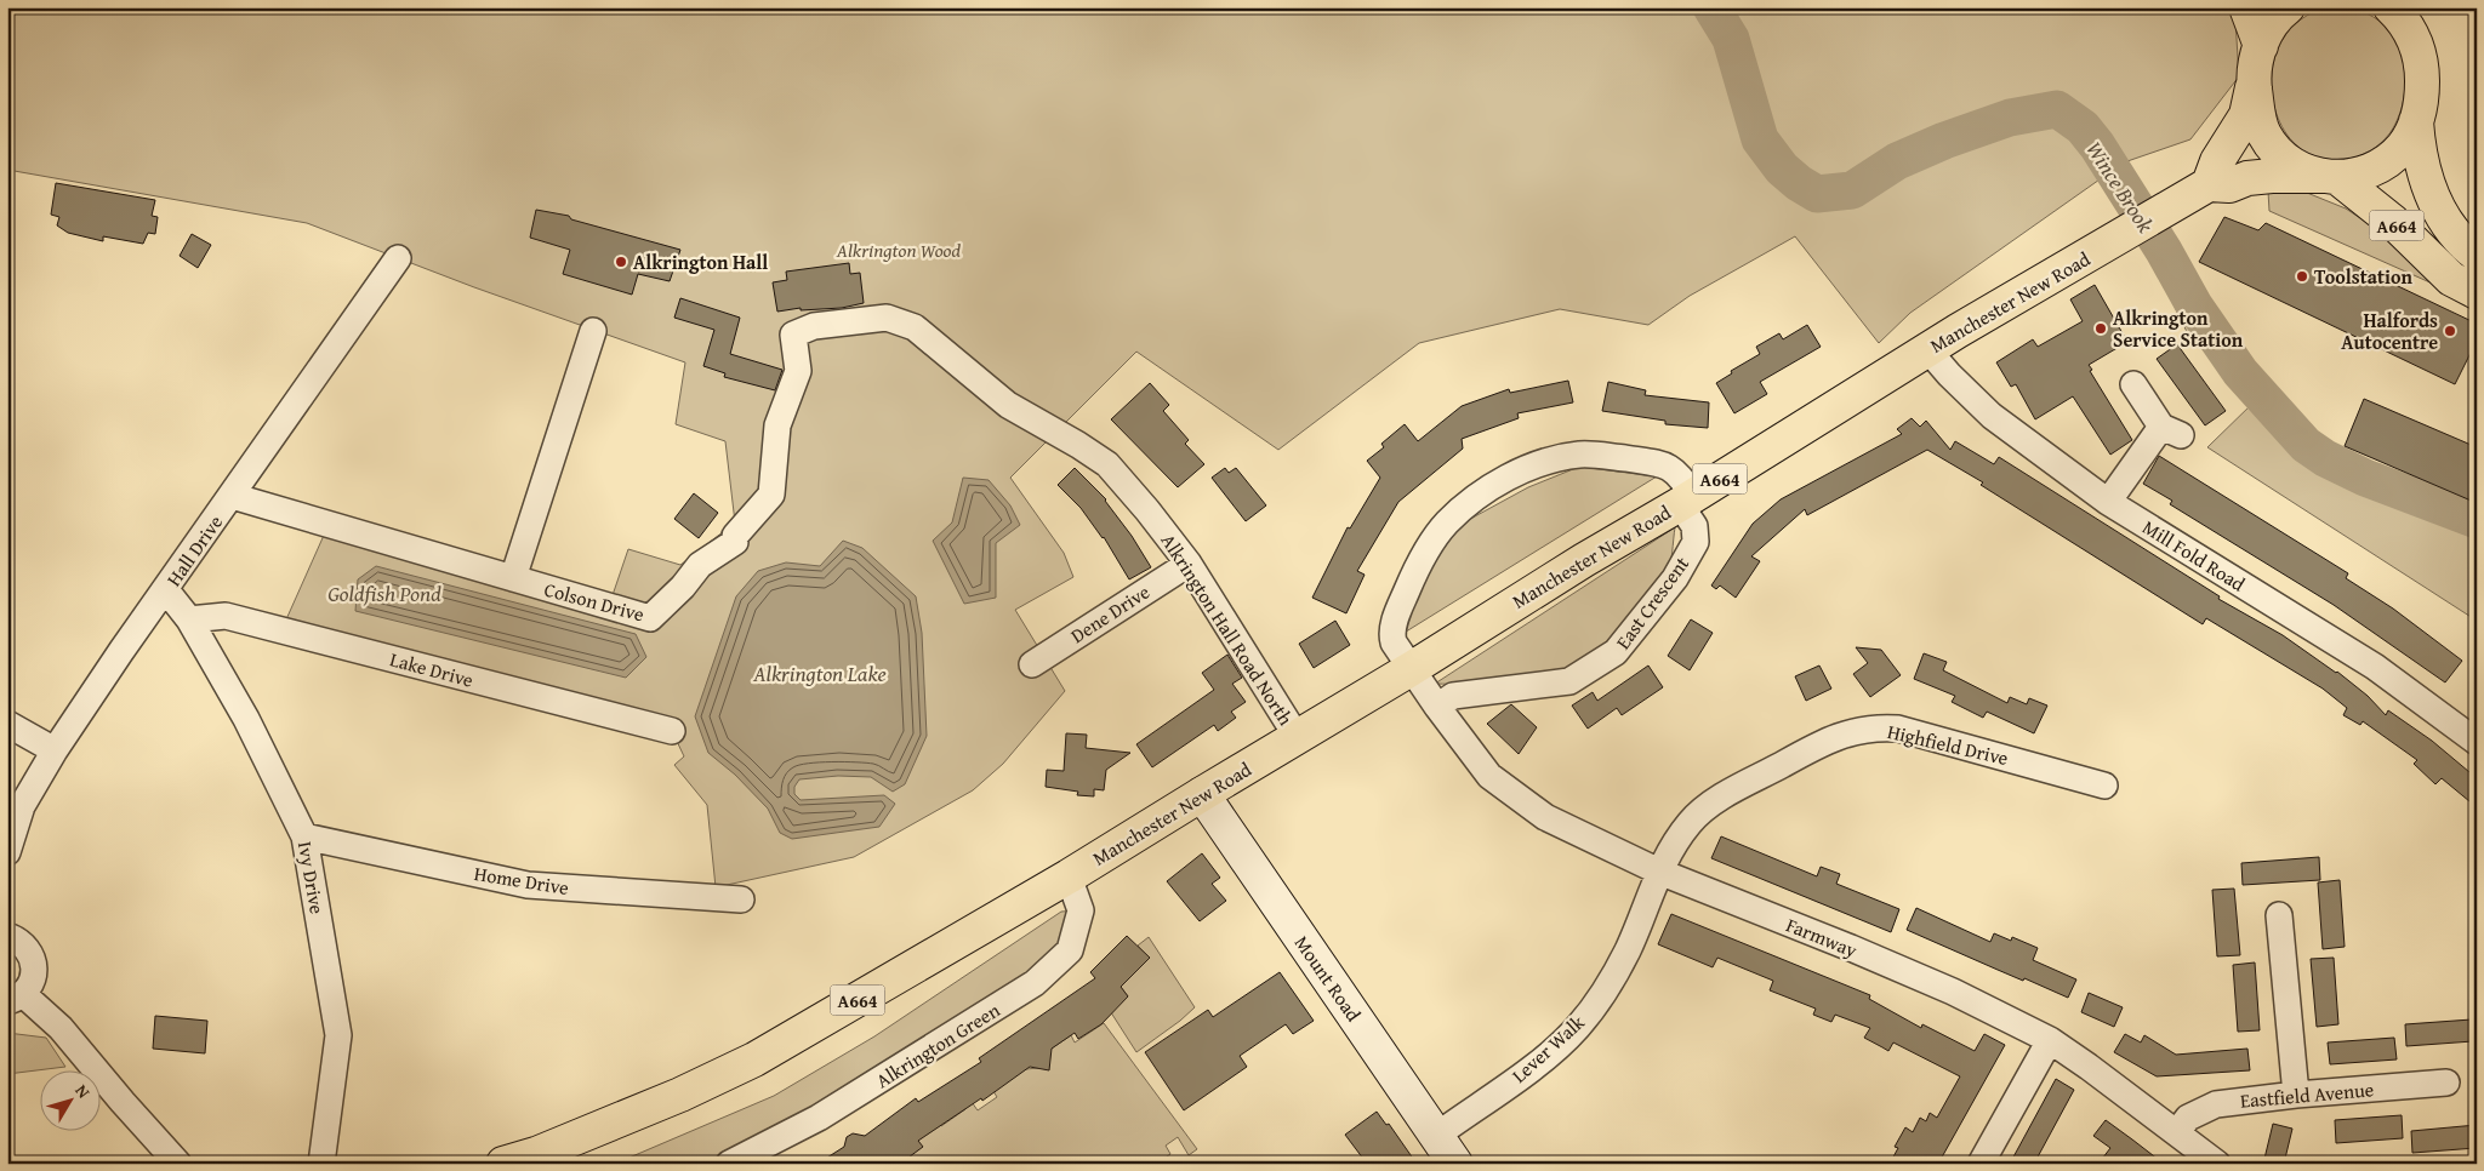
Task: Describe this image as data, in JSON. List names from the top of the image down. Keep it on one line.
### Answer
{"streets":{"main road":["A664","Manchester New Road"],"street":["Hall Drive","Mill Fold Road","Colson Drive","East Crescent","Dene Drive","Alkrington Hall Road North","Lake Drive","Highfield Drive","Ivy Drive","Home Drive","Farmway","Mount Road","Alkrington Green","Lever Walk","Eastfield Avenue"]},"crossings":[["A664","Manchester New Road"],["A664","Alkrington Green"],["Manchester New Road","Mill Fold Road"],["Manchester New Road","East Crescent"],["Manchester New Road","Alkrington Hall Road North"],["Manchester New Road","Mount Road"],["Manchester New Road","Alkrington Green"],["Hall Drive","Colson Drive"],["Hall Drive","Ivy Drive"],["Colson Drive","Alkrington Hall Road North"],["East Crescent","Farmway"],["Dene Drive","Alkrington Hall Road North"],["Lake Drive","Ivy Drive"],["Highfield Drive","Farmway"],["Highfield Drive","Lever Walk"],["Ivy Drive","Home Drive"],["Farmway","Lever Walk"],["Farmway","Eastfield Avenue"],["Mount Road","Lever Walk"]],"water":["Wince Brook","Goldfish Pond","Alkrington Lake"],"parks":["Alkrington Wood"],"places":["Alkrington Hall","Toolstation","Alkrington Service Station","Halfords Autocentre"],"north":"top right"}
